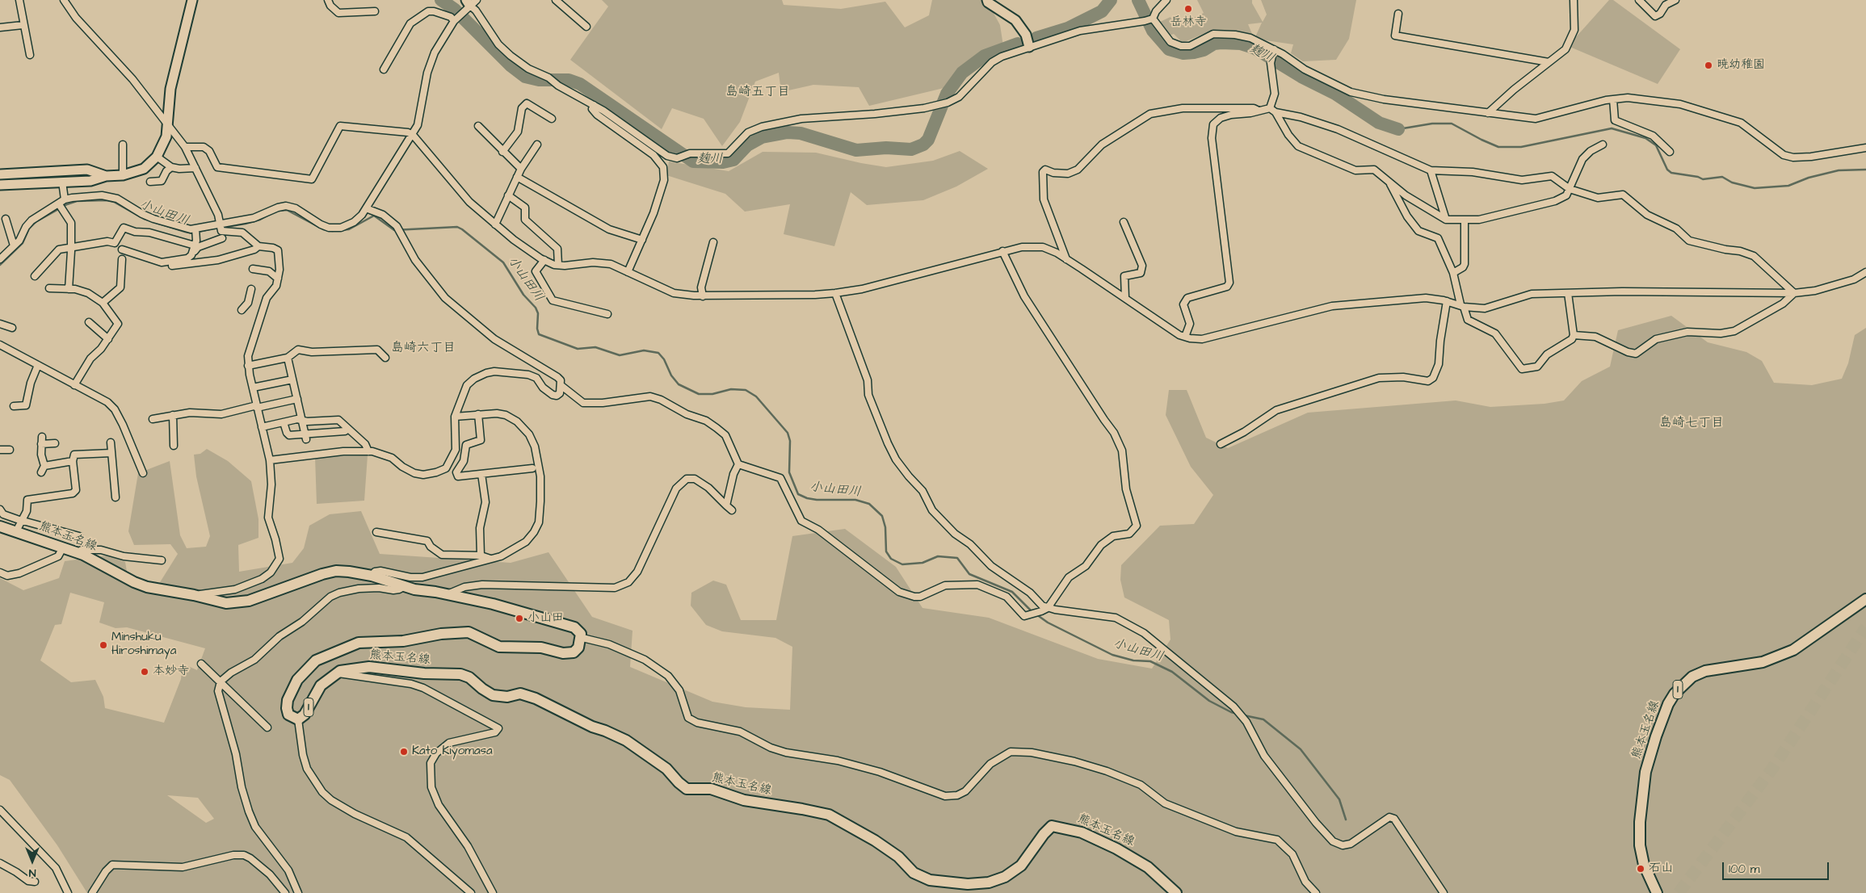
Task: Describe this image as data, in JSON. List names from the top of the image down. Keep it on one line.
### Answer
{"streets":{"main road":["熊本玉名線","1"]},"districts":["島崎五丁目","島崎六丁目","島崎七丁目"],"water":["麹川","小山田川"],"places":["岳林寺","暁幼稚園","小山田","Minshuku Hiroshimaya","本妙寺","Kato Kiyomasa","石山"],"scale_bar":"100 m","north":"bottom"}
